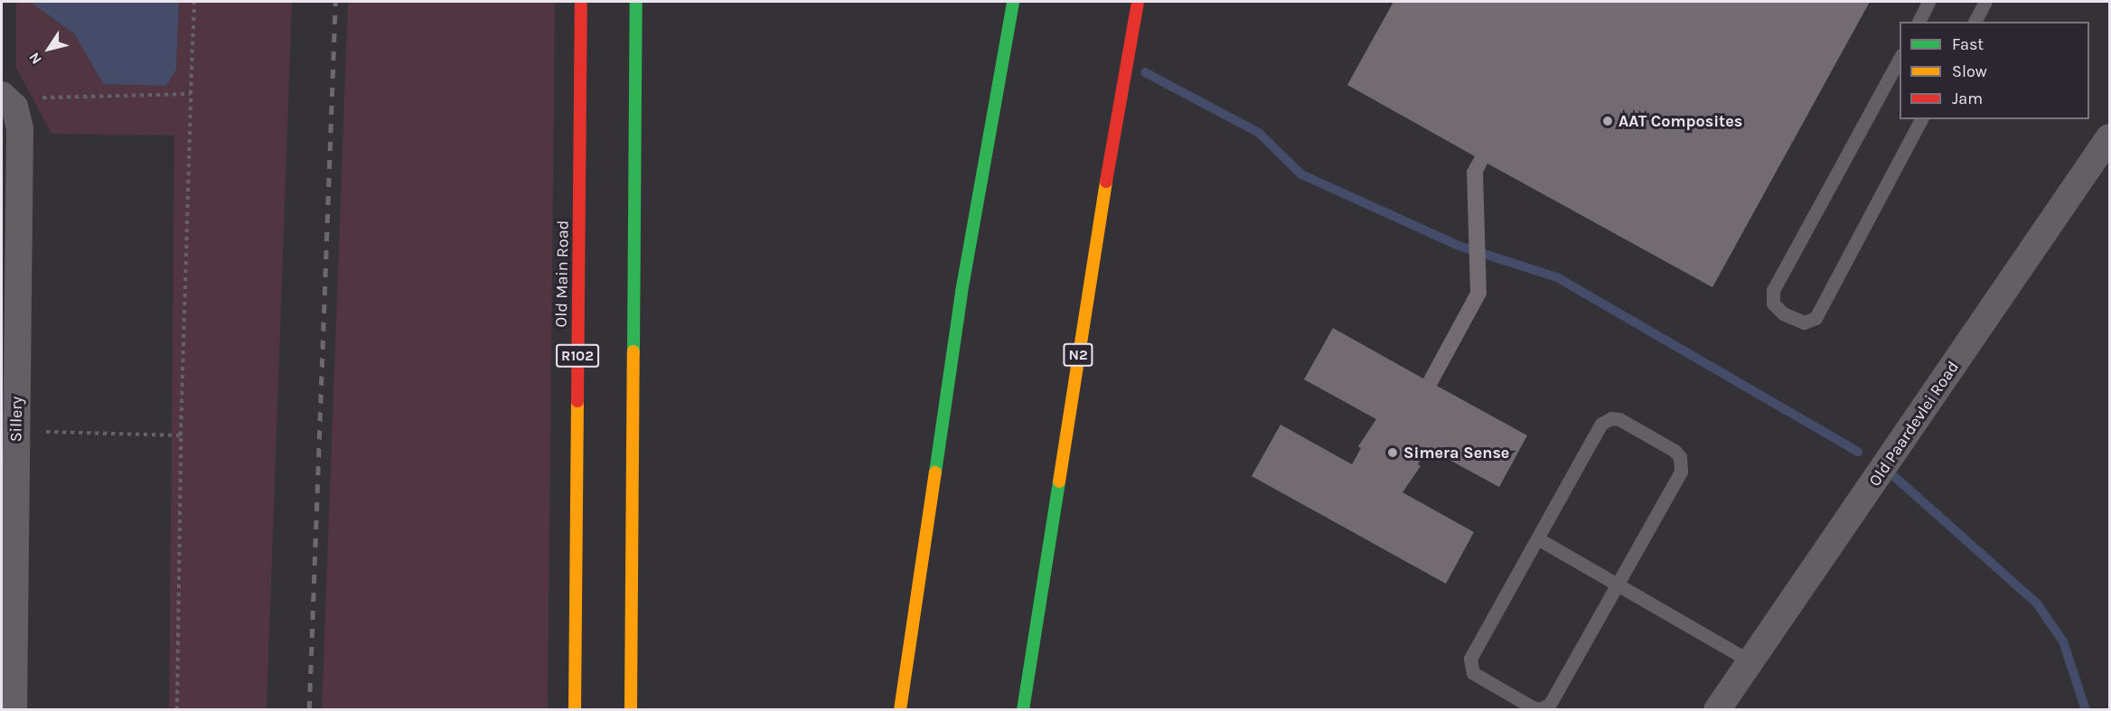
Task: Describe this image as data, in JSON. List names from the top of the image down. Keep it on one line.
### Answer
{"streets":{"main road":["Old Main Road","N2","R102"],"street":["Sillery","Old Paardevlei Road"]},"places":["AAT Composites","Simera Sense"],"legend":["Fast","Slow","Jam"],"north":"bottom left"}
